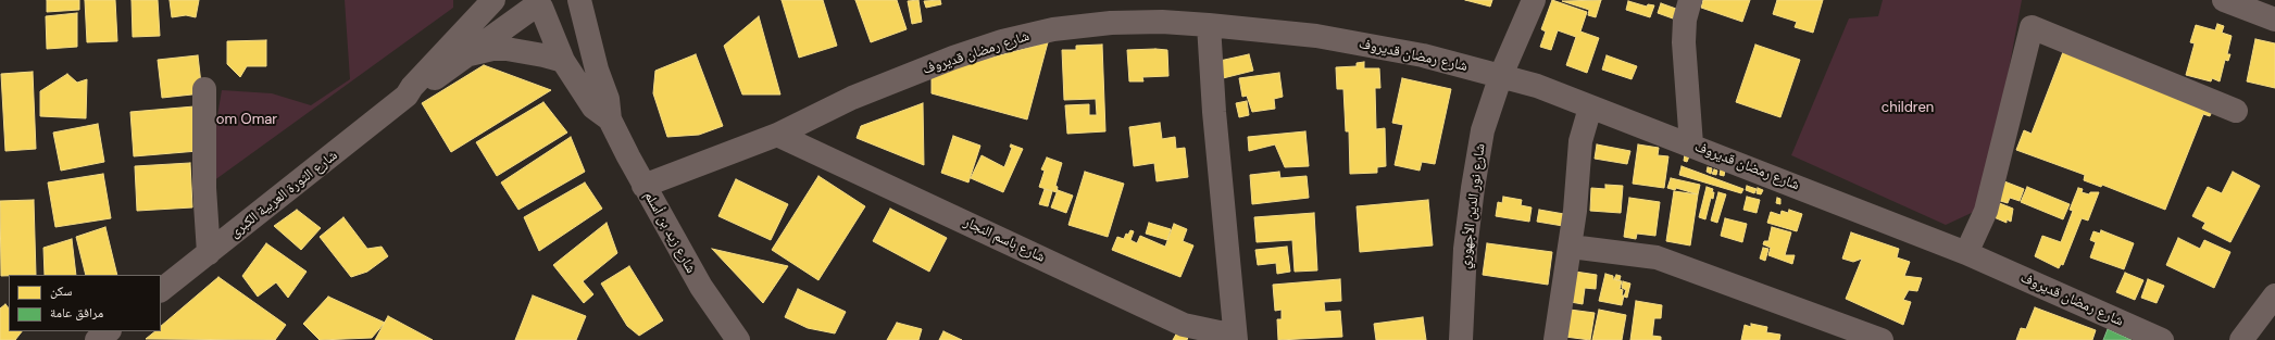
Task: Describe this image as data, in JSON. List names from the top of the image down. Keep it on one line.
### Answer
{"streets":{"street":["شارع رمضان قديروف","شارع الثورة العربية الكبرى","شارع نور الدين الأجهوري","شارع زيد بن أسلم","شارع باسم النجار"]},"crossings":[["شارع رمضان قديروف","شارع نور الدين الأجهوري"],["شارع رمضان قديروف","شارع زيد بن أسلم"],["شارع رمضان قديروف","شارع باسم النجار"],["شارع الثورة العربية الكبرى","شارع زيد بن أسلم"]],"parks":["children","om Omar"],"legend":["سكن","مرافق عامة"]}
